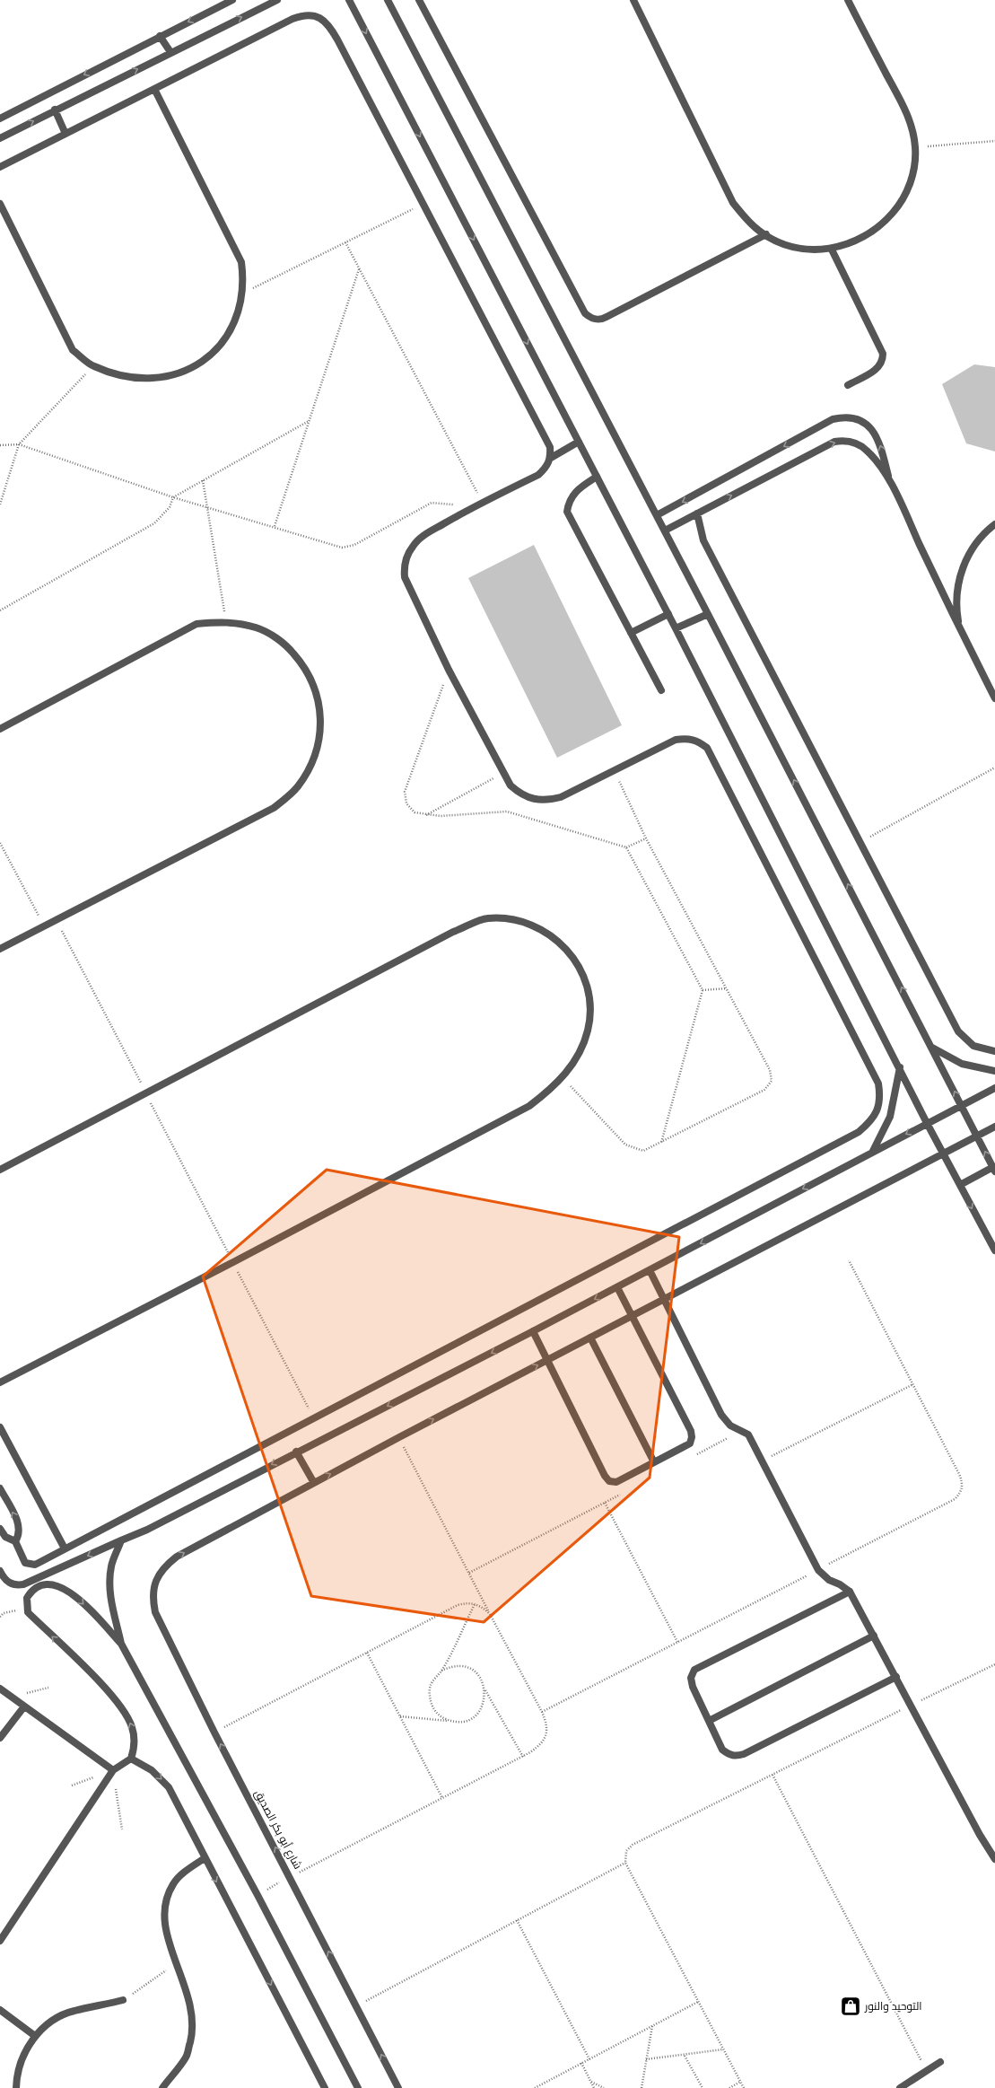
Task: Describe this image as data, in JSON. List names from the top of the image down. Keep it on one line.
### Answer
{"streets":{"street":["شارع أبو بكر الصديق"]},"places":{"shop":["التوحيد والنور"]}}
